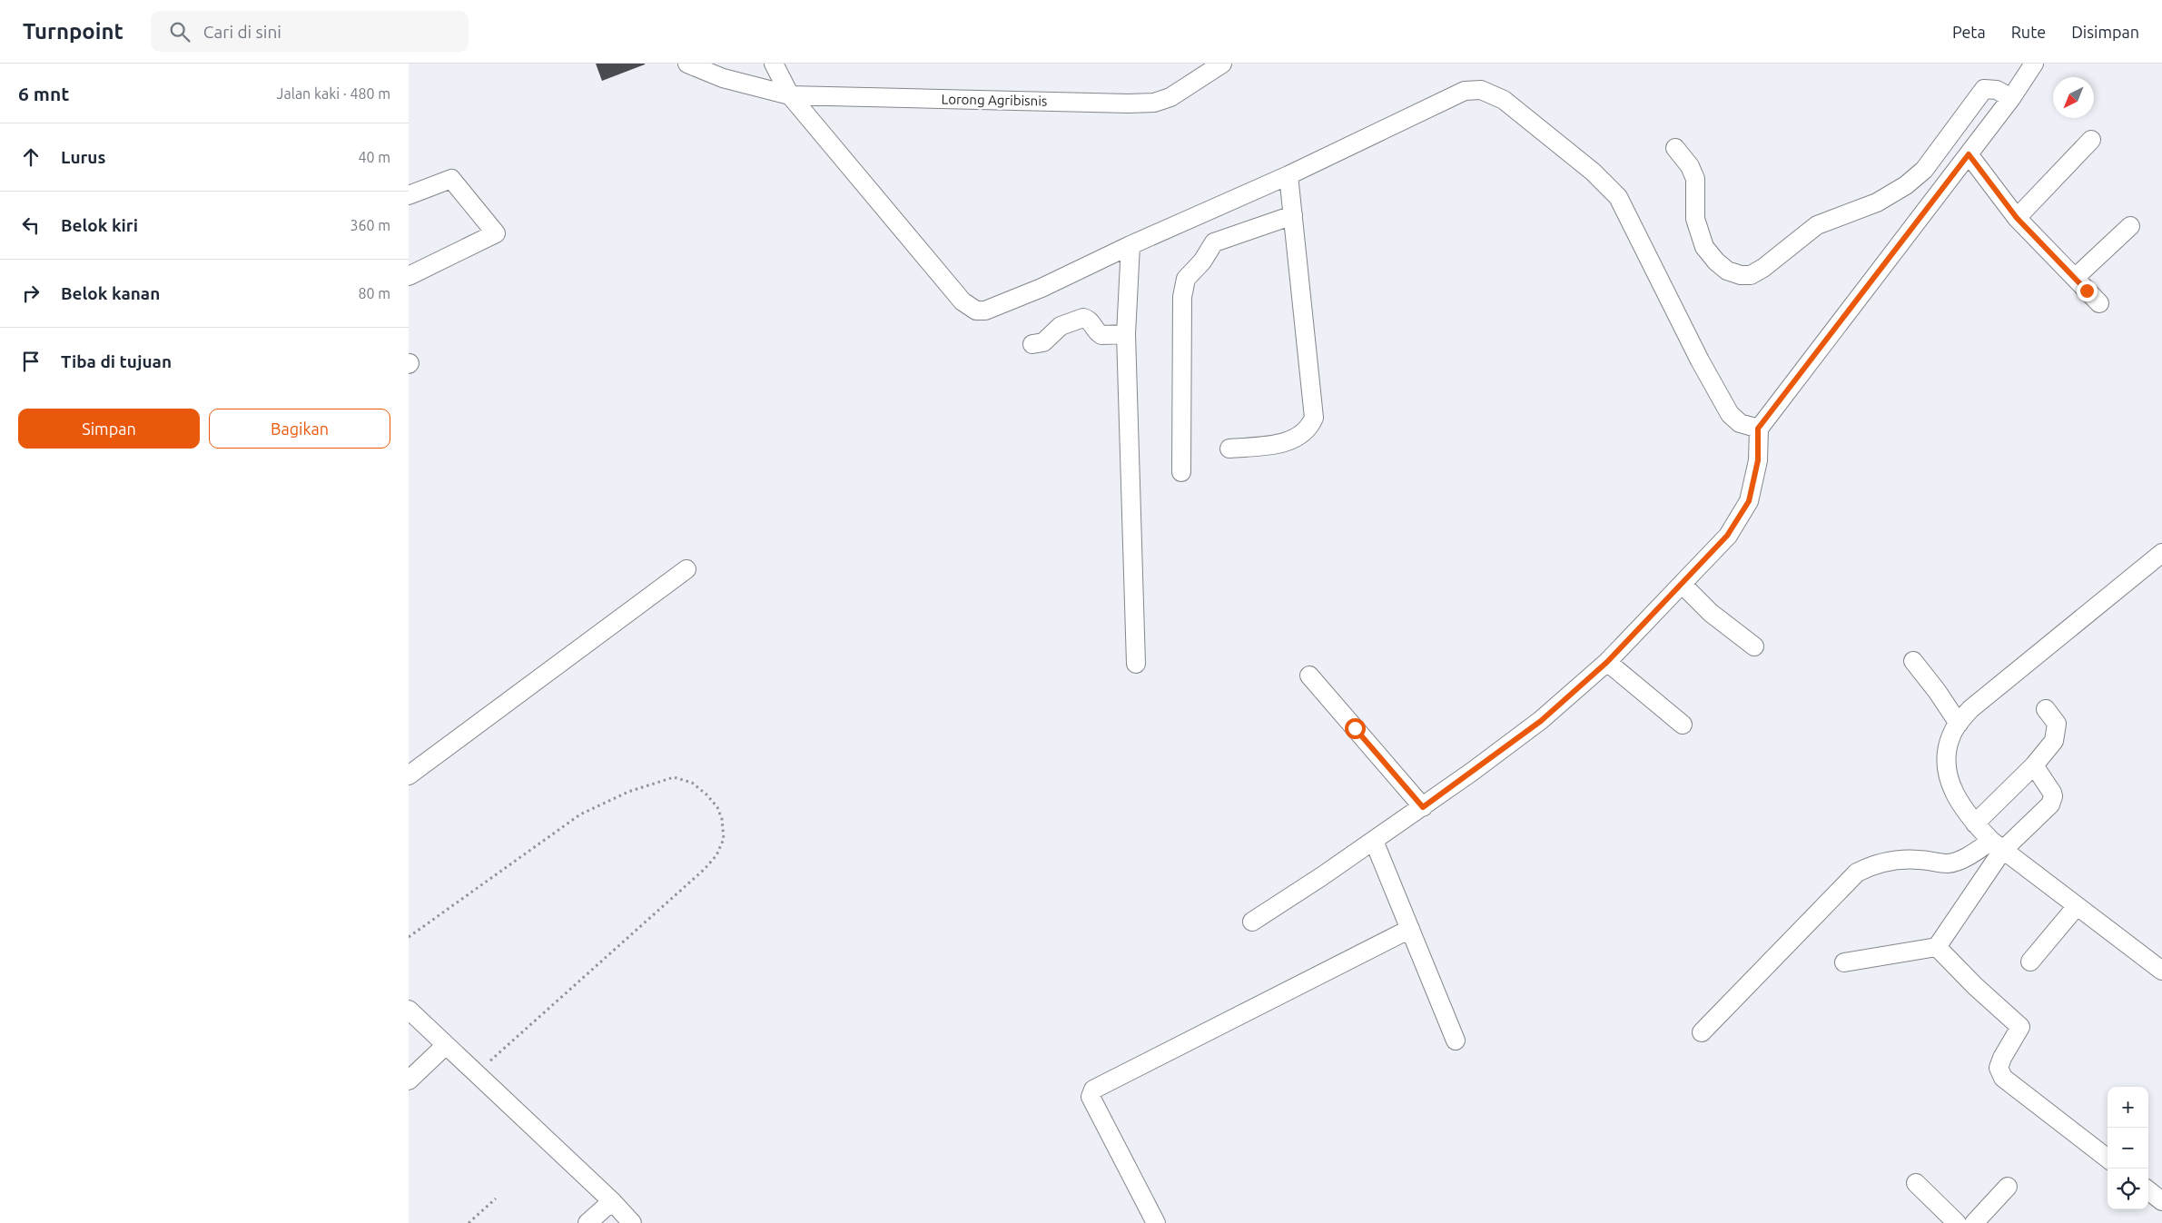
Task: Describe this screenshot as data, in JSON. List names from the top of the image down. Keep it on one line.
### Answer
{"streets":{"street":["Lorong Agribisnis"]},"north":"bottom left","page":{"header":"Turnpoint","search":"Cari di sini","nav":["Peta","Rute","Disimpan"],"heading":["6 mnt","Jalan kaki · 480 m"],"list":[["Lurus","40 m"],["Belok kiri","360 m"],["Belok kanan","80 m"],"Tiba di tujuan"],"buttons":["Simpan","Bagikan"],"map_buttons":["+","−"]}}
